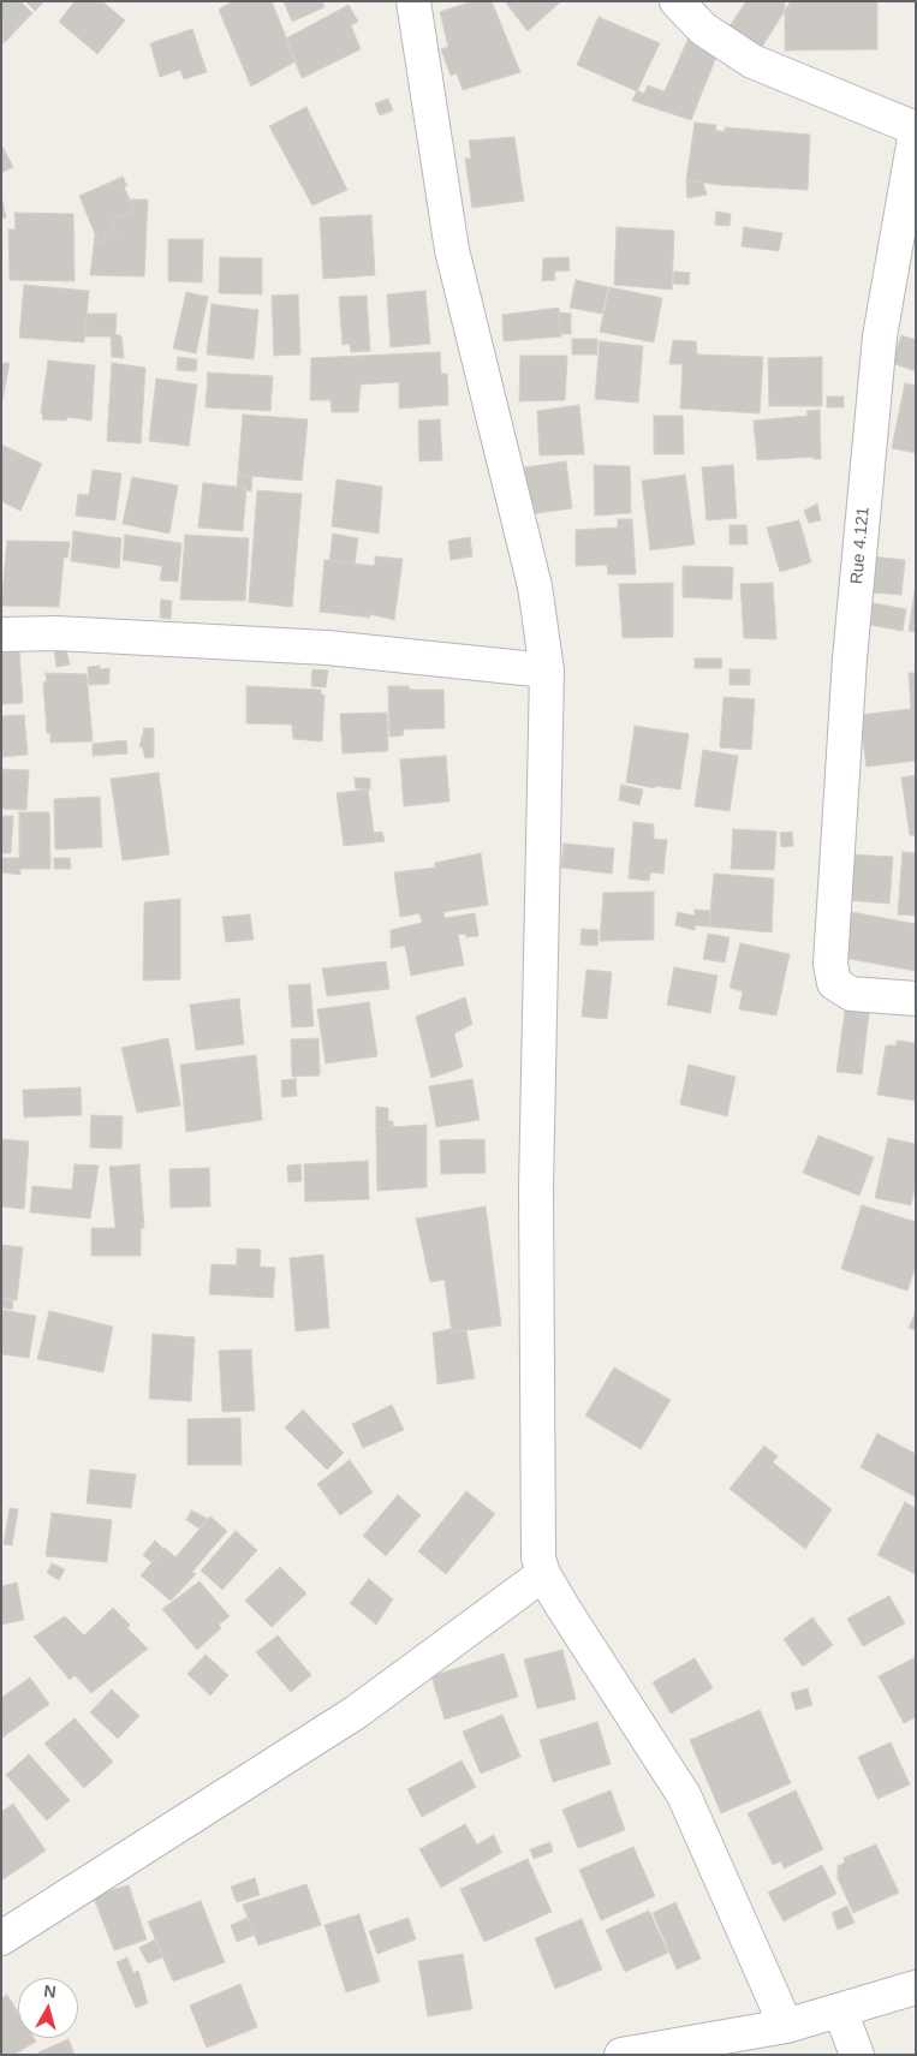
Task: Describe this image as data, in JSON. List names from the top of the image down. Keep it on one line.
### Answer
{"streets":{"street":["Rue 4.121"]},"north":"top"}
